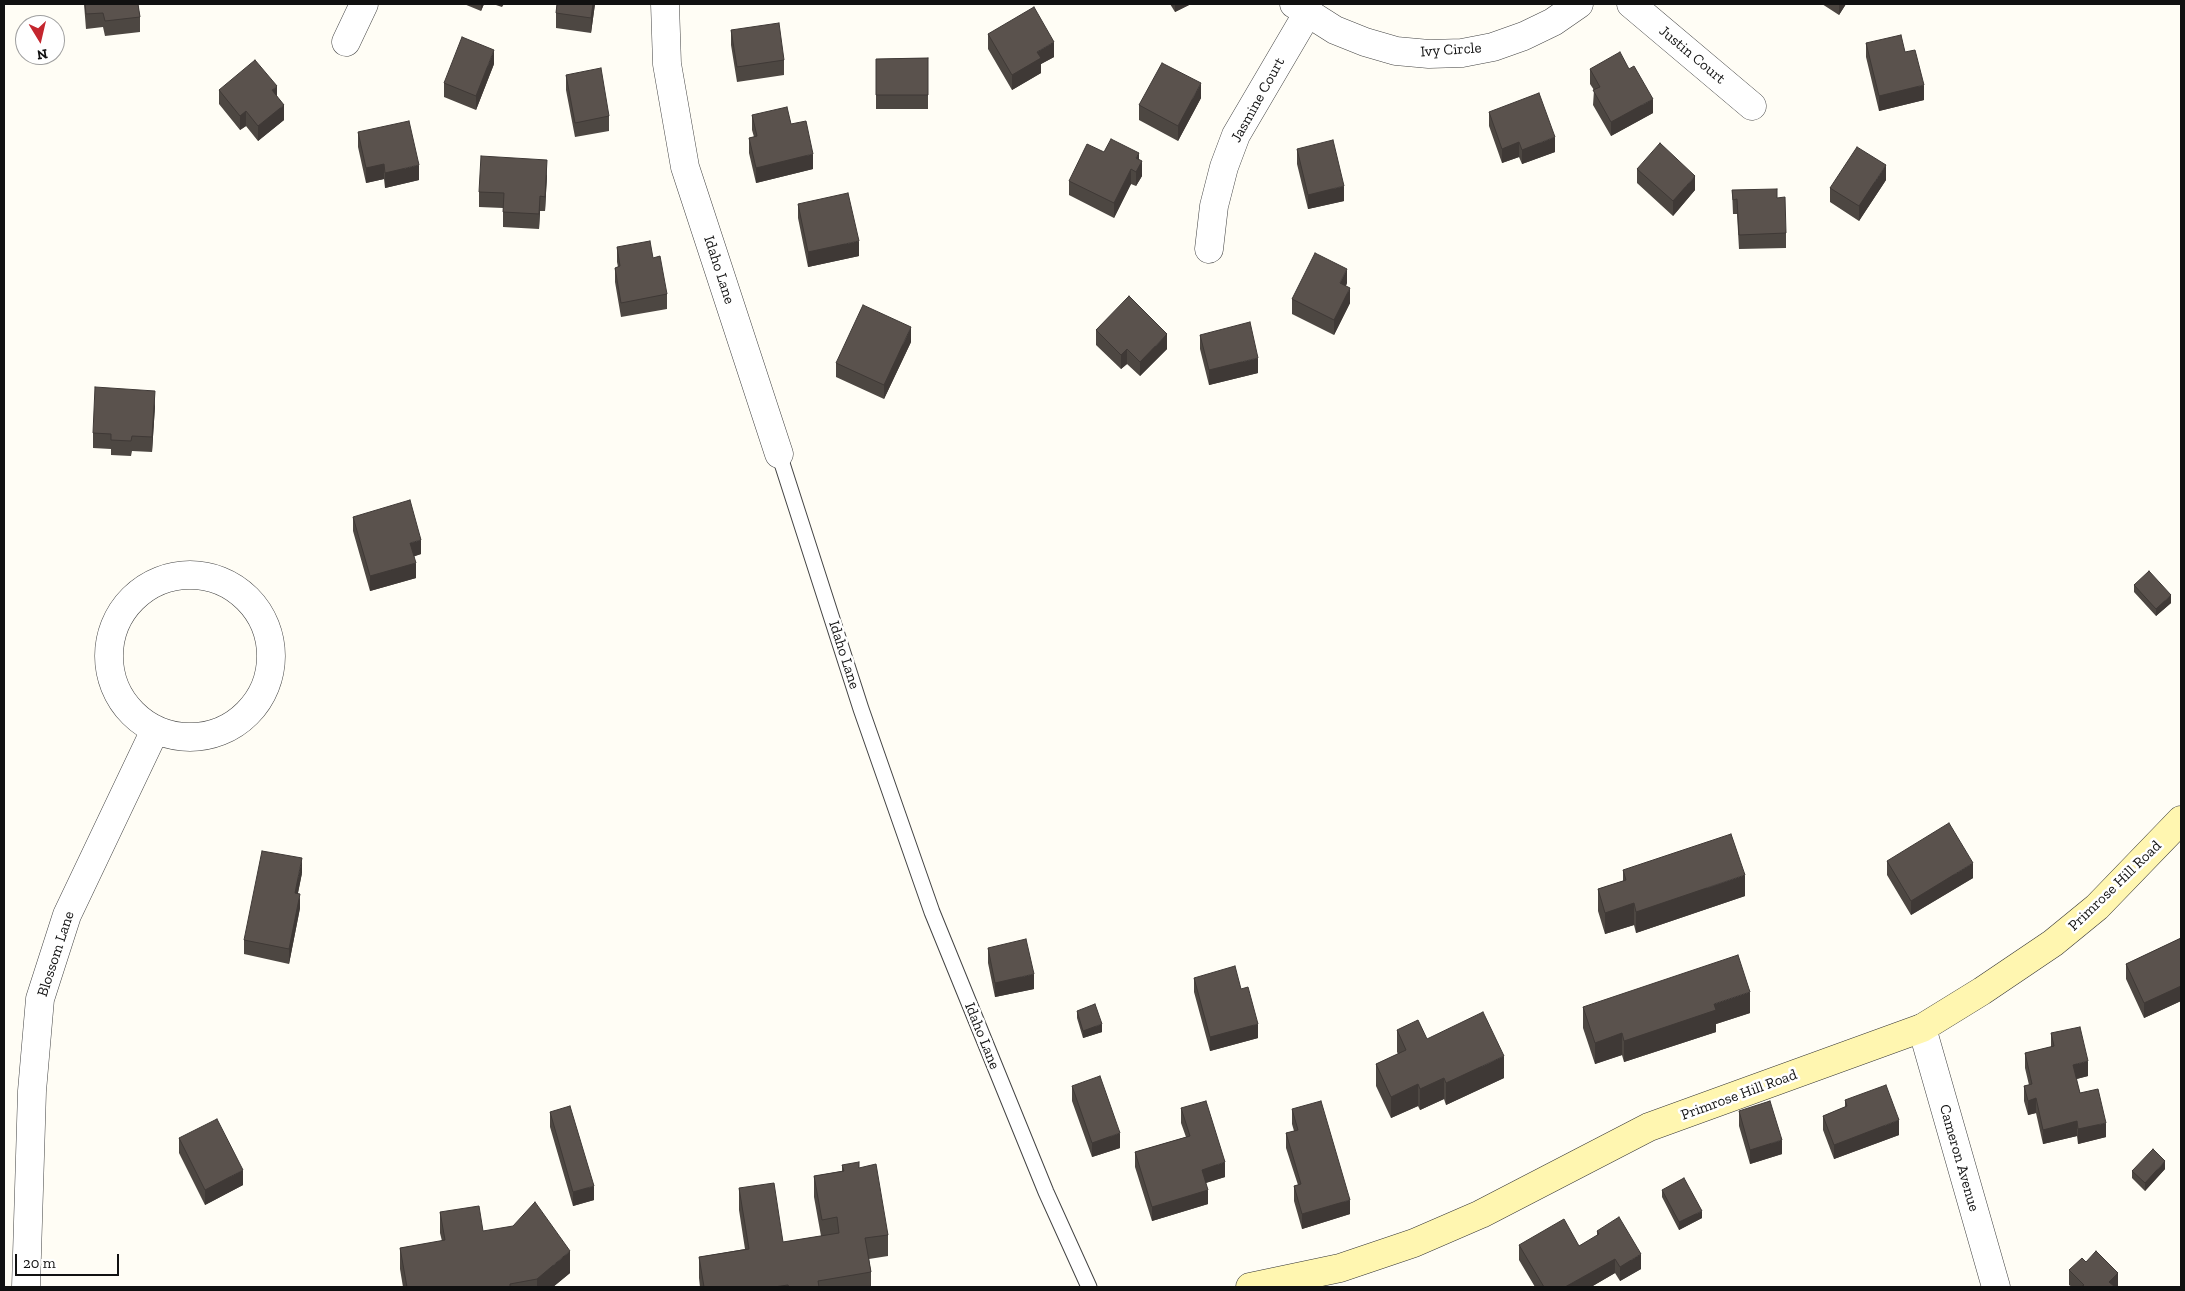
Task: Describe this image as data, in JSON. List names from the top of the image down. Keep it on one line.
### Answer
{"streets":{"street":["Ivy Circle","Justin Court","Jasmine Court","Idaho Lane","Primrose Hill Road","Blossom Lane","Cameron Avenue"]},"crossings":[["Ivy Circle","Jasmine Court"],["Primrose Hill Road","Cameron Avenue"]],"scale_bar":"20 m","north":"bottom"}
